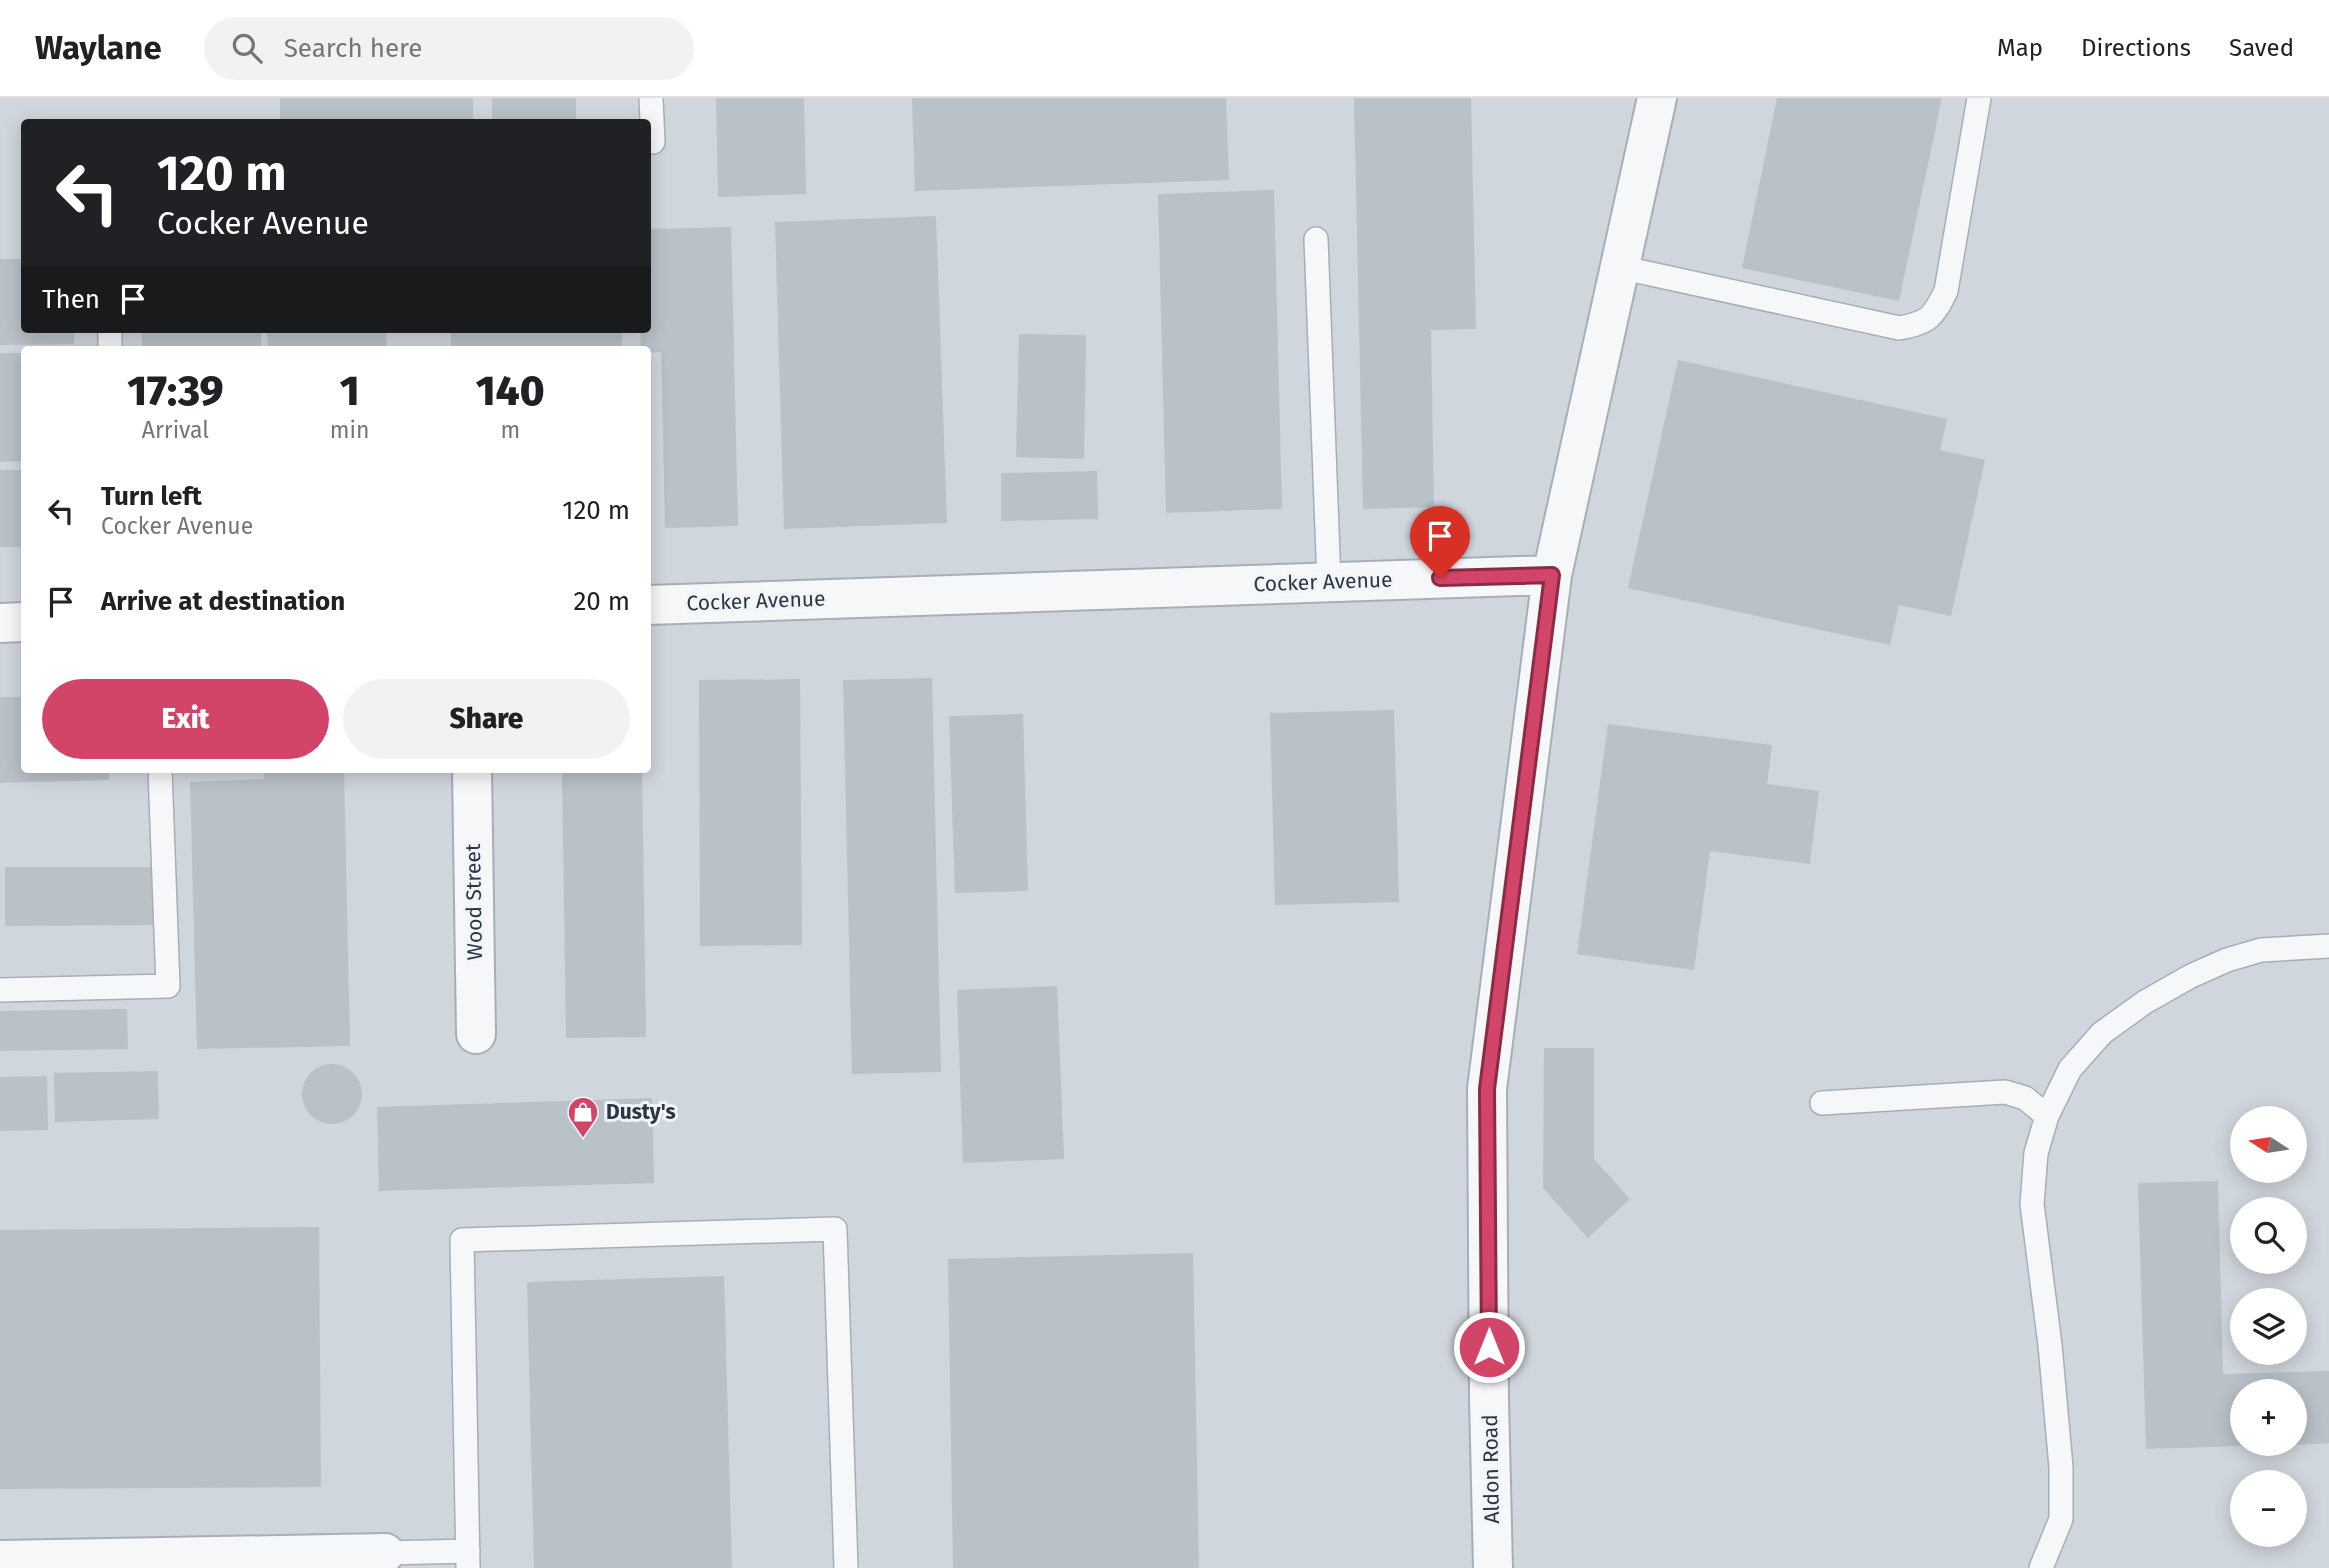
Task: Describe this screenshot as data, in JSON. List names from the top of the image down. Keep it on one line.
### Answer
{"streets":{"street":["Cocker Avenue","Wood Street","Aldon Road"]},"crossings":[["Cocker Avenue","Aldon Road"]],"places":{"shop":["Dusty's"]},"north":"left","page":{"header":"Waylane","search":"Search here","nav":["Map","Directions","Saved"],"turn":["120 m","Cocker Avenue"],"then":"Then","eta":["17:39","Arrival","1","min","140","m"],"list":[{"name":"Turn left","note":"Cocker Avenue","value":"120 m"},{"name":"Arrive at destination","value":"20 m"}],"buttons":["Exit","Share"],"map_buttons":["+","−"]}}
